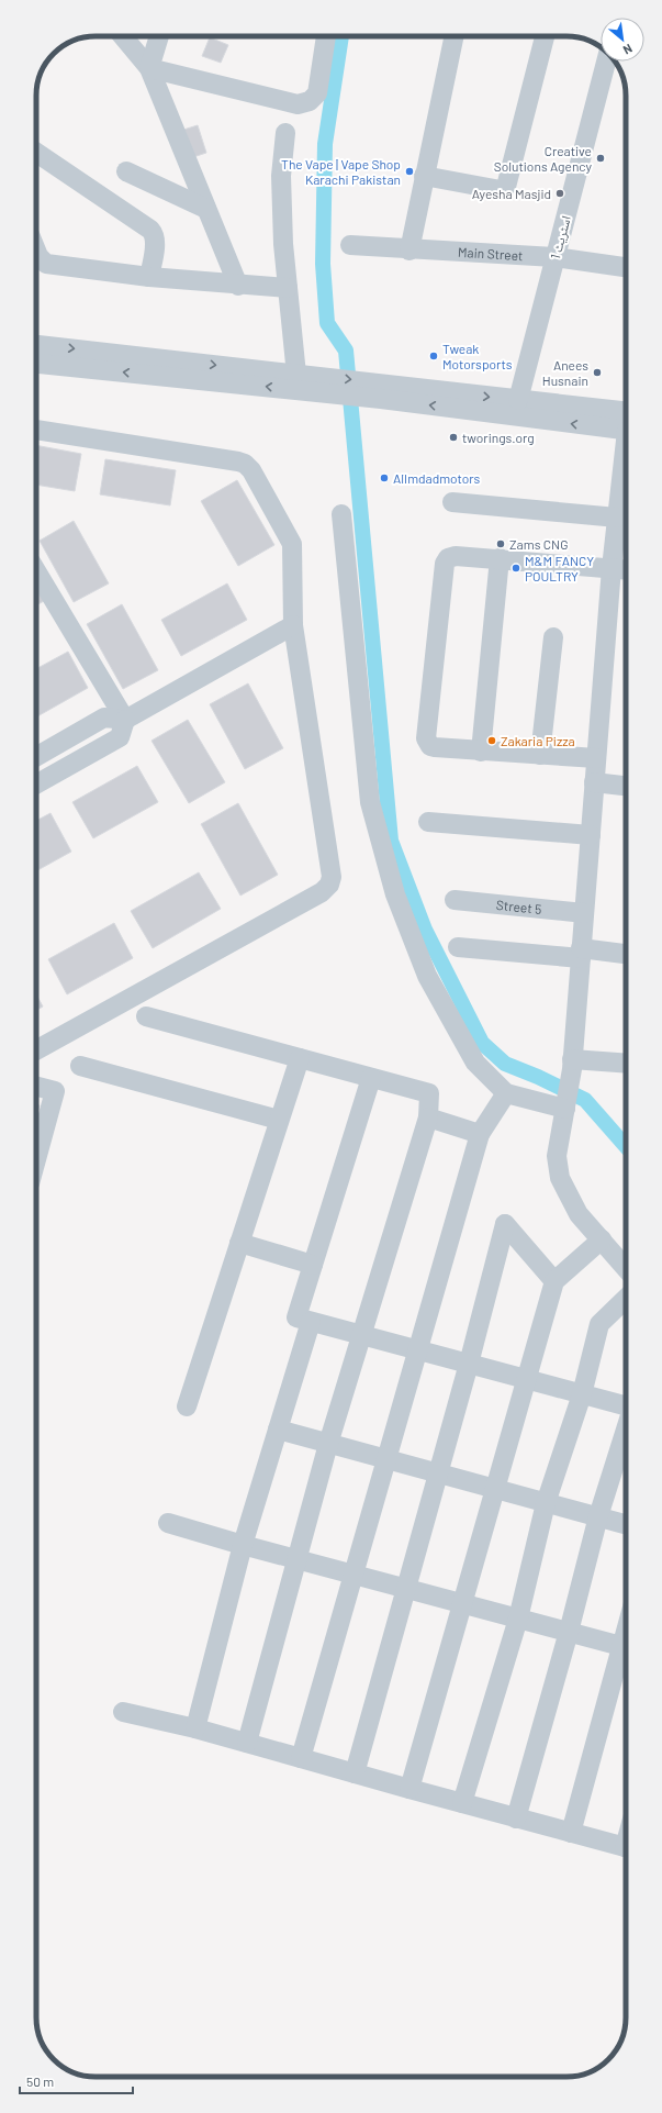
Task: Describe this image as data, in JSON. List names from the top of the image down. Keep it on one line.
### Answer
{"streets":{"street":["اسٹریٹ 1","Main Street","Street 5"]},"crossings":[["اسٹریٹ 1","Main Street"]],"places":["Creative Solutions Agency","The Vape | Vape Shop Karachi Pakistan","Ayesha Masjid","Tweak Motorsports","Anees Husnain","tworings.org","AlImdadmotors","Zams CNG","M&M FANCY POULTRY","Zakaria Pizza"],"scale_bar":"50 m","north":"bottom right"}
